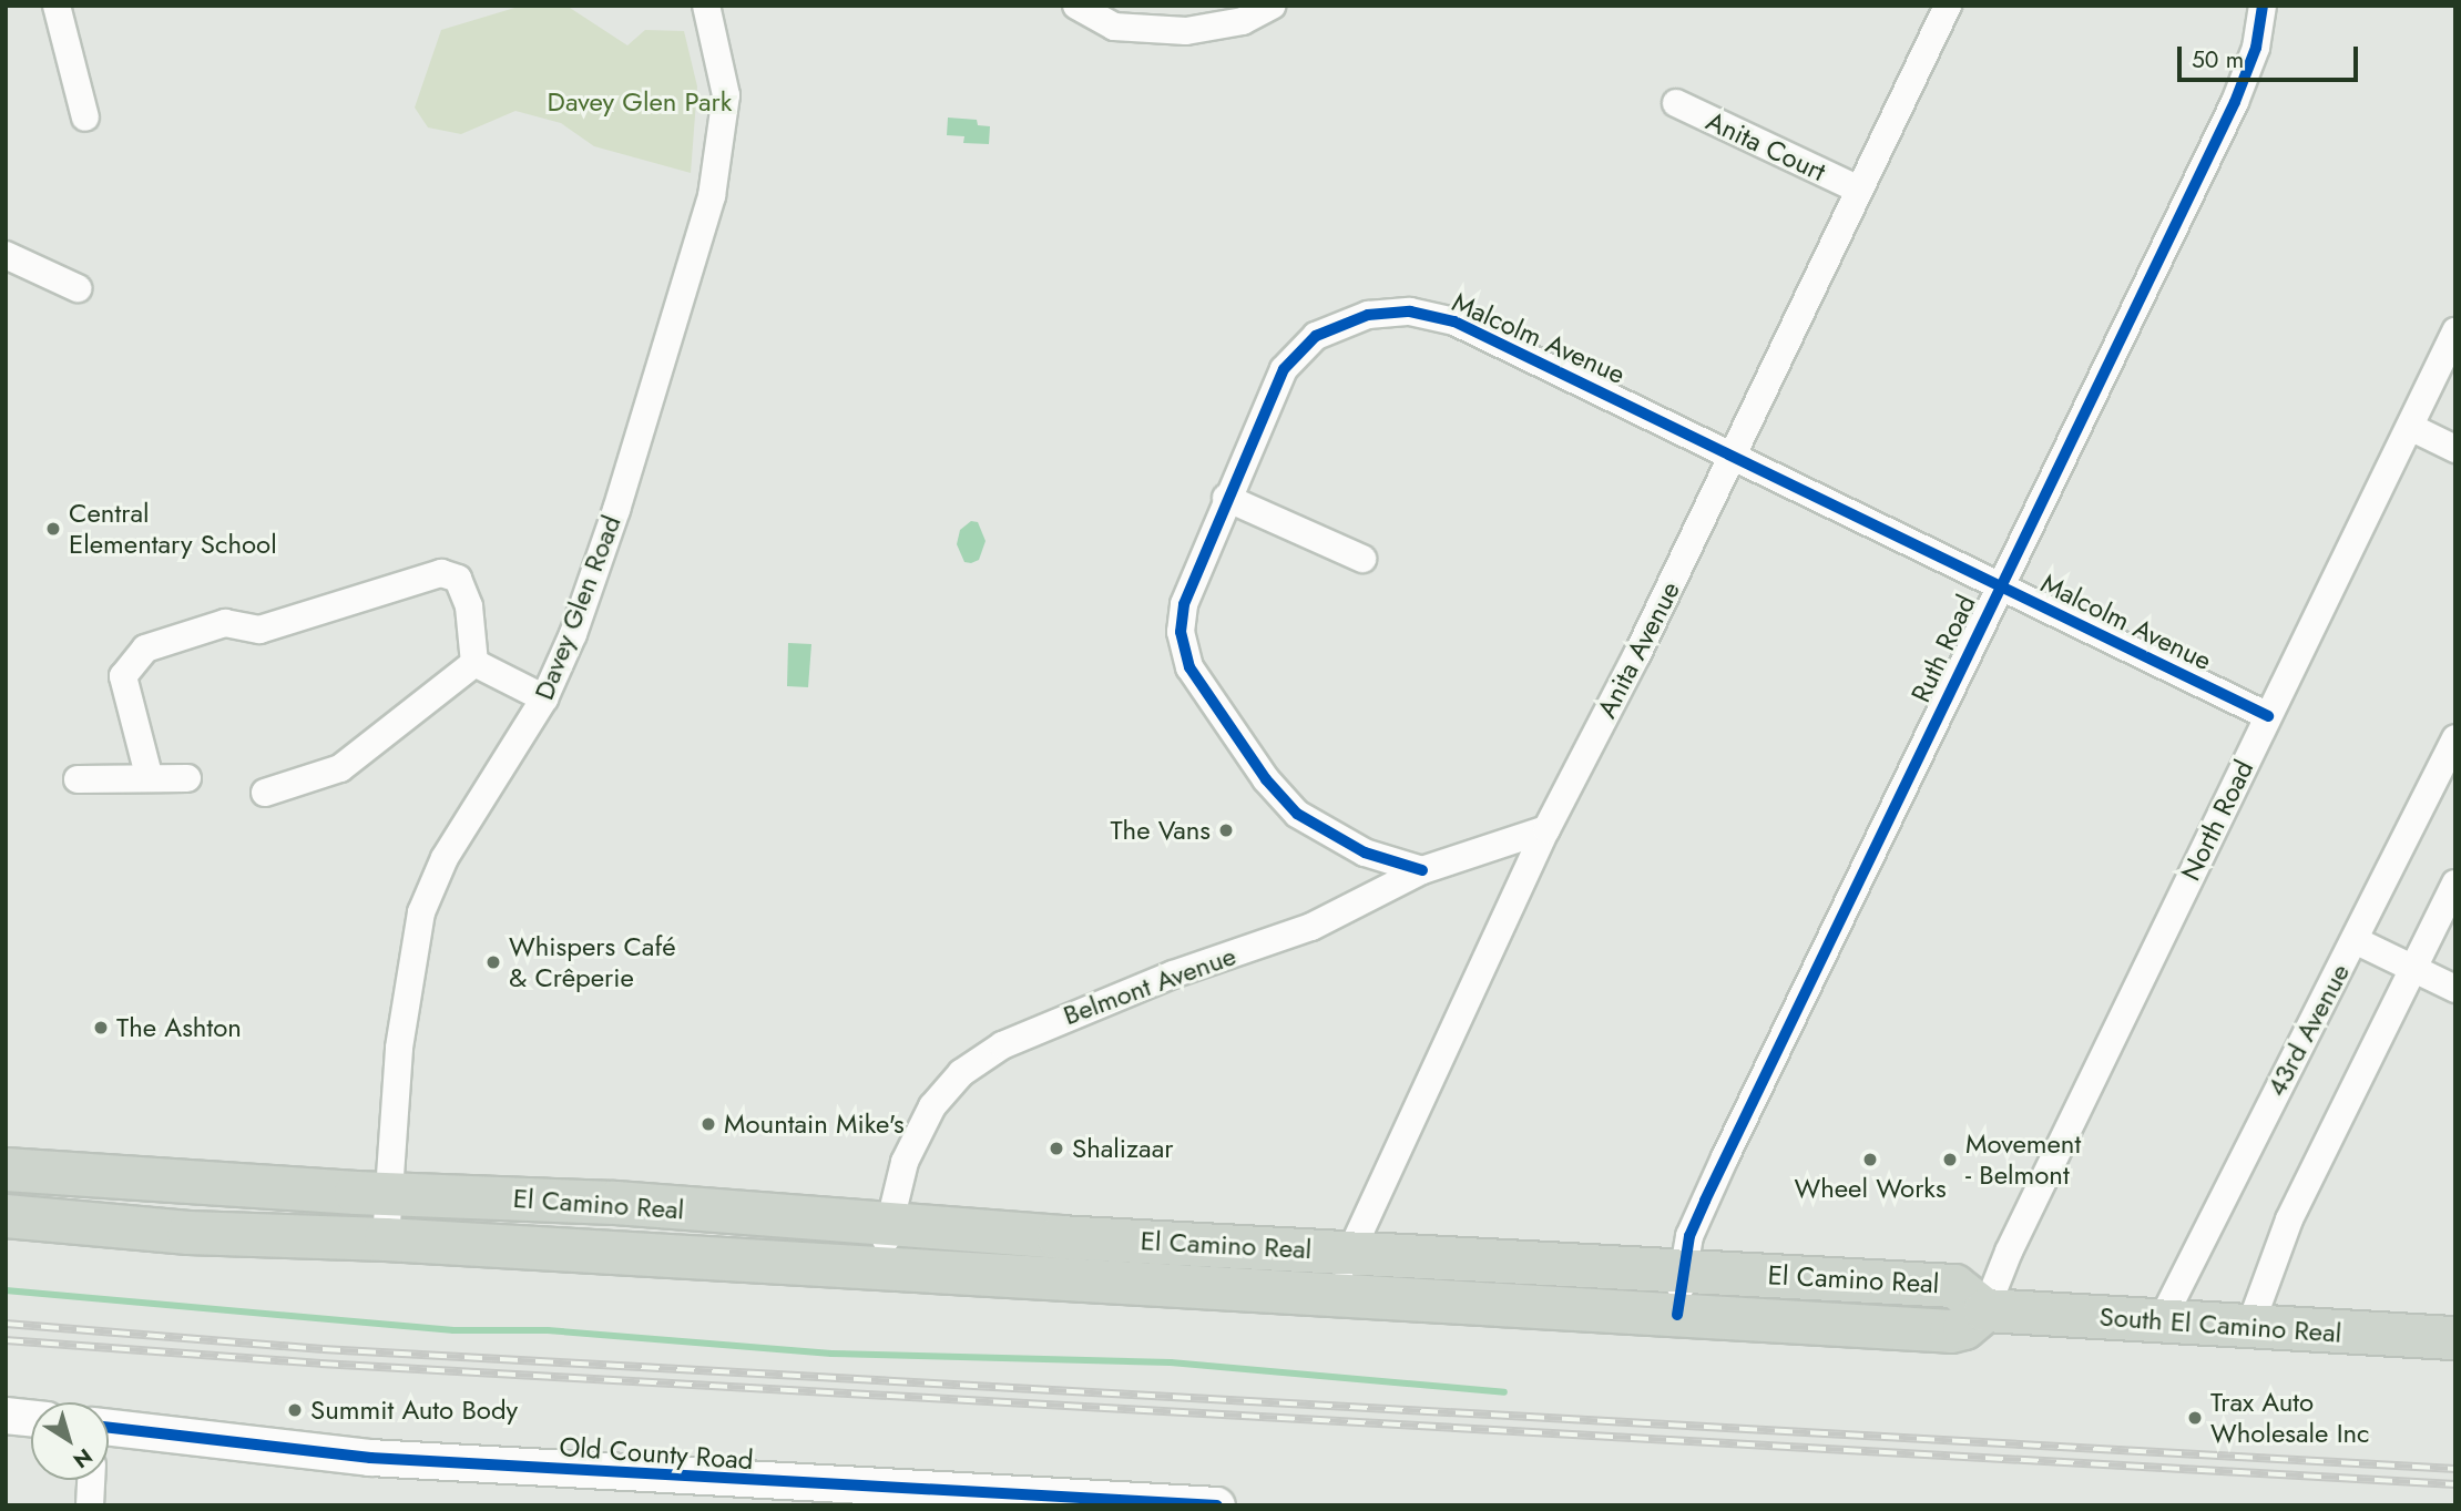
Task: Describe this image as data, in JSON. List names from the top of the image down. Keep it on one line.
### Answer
{"streets":{"main road":["El Camino Real","South El Camino Real"],"street":["Anita Court","Malcolm Avenue","Davey Glen Road","Ruth Road","Anita Avenue","North Road","Belmont Avenue","43rd Avenue","Old County Road"]},"crossings":[["Anita Court","Anita Avenue"],["Malcolm Avenue","Ruth Road"],["Malcolm Avenue","Anita Avenue"],["Malcolm Avenue","North Road"],["Malcolm Avenue","Belmont Avenue"],["Davey Glen Road","El Camino Real"],["Ruth Road","El Camino Real"],["Anita Avenue","Belmont Avenue"],["Anita Avenue","El Camino Real"],["North Road","El Camino Real"],["North Road","South El Camino Real"],["Belmont Avenue","El Camino Real"],["43rd Avenue","South El Camino Real"],["El Camino Real","South El Camino Real"]],"parks":["Davey Glen Park"],"places":["Central Elementary School","The Vans","Whispers Café & Crêperie","The Ashton","Mountain Mike's","Shalizaar","Wheel Works","Movement - Belmont","Summit Auto Body","Trax Auto Wholesale Inc"],"scale_bar":"50 m","north":"bottom right"}
